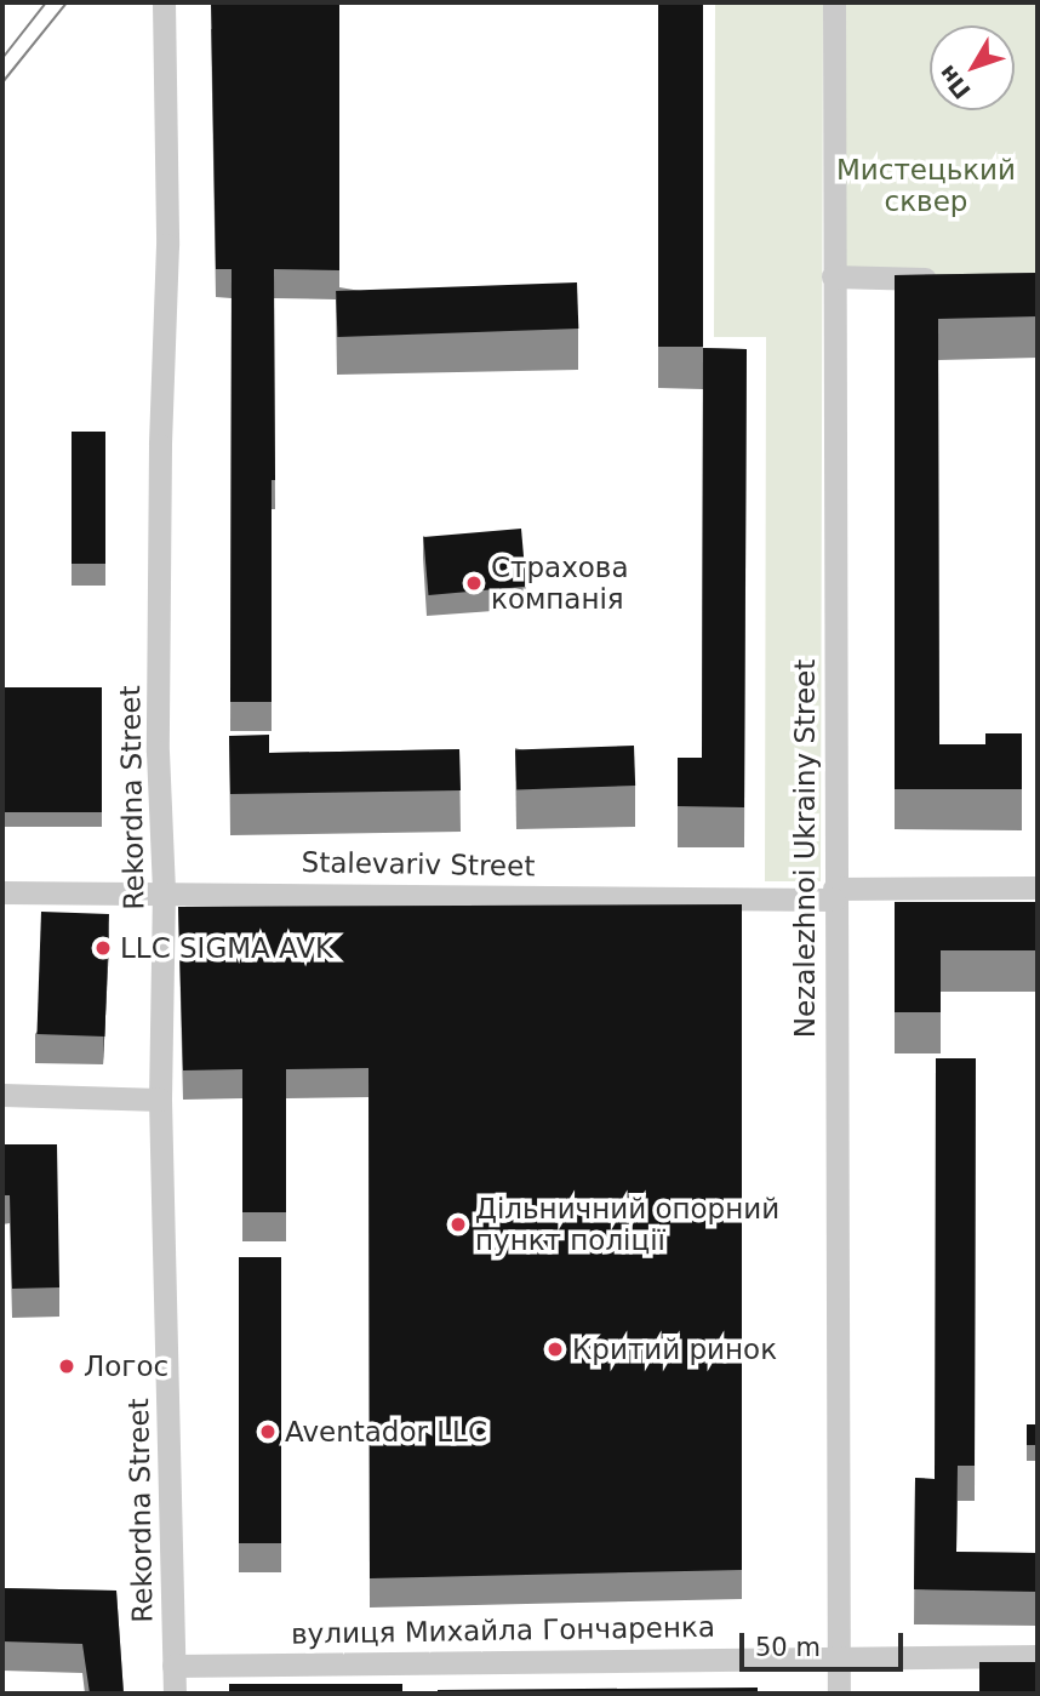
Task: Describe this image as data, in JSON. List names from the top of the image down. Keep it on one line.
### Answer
{"streets":{"street":["Rekordna Street","Nezalezhnoi Ukrainy Street","Stalevariv Street","вулиця Михайла Гончаренка"]},"crossings":[["Rekordna Street","Stalevariv Street"],["Rekordna Street","вулиця Михайла Гончаренка"],["Nezalezhnoi Ukrainy Street","Stalevariv Street"],["Nezalezhnoi Ukrainy Street","вулиця Михайла Гончаренка"]],"parks":["Мистецький сквер"],"places":["Страхова компанія","LLC SIGMA AVK","Дільничний опорний пункт поліції","Критий ринок","Логос","Aventador LLC"],"scale_bar":"50 m","north":"bottom left"}
